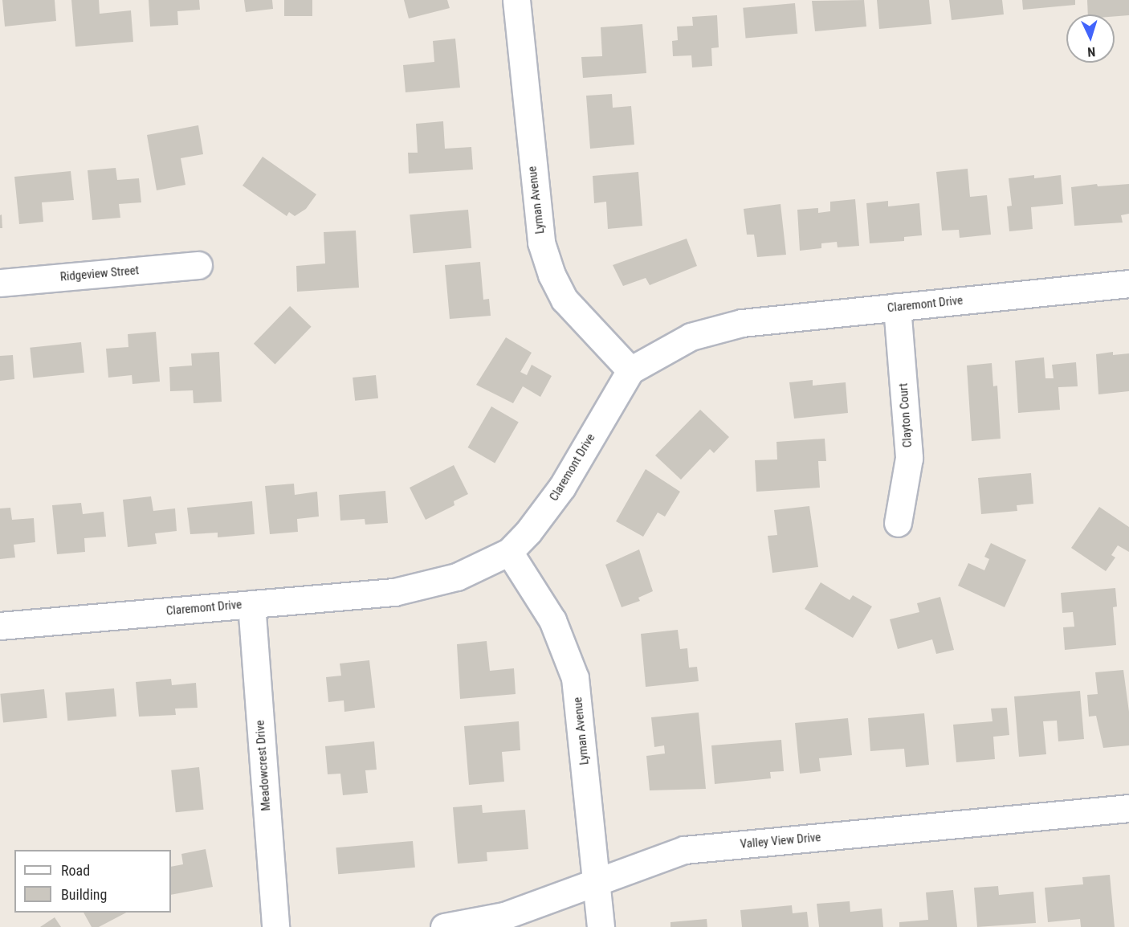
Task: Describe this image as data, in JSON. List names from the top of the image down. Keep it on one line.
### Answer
{"streets":{"street":["Lyman Avenue","Ridgeview Street","Claremont Drive","Clayton Court","Meadowcrest Drive","Valley View Drive"]},"crossings":[["Lyman Avenue","Claremont Drive"],["Lyman Avenue","Valley View Drive"],["Claremont Drive","Clayton Court"],["Claremont Drive","Meadowcrest Drive"]],"legend":["Road","Building"],"north":"bottom"}
